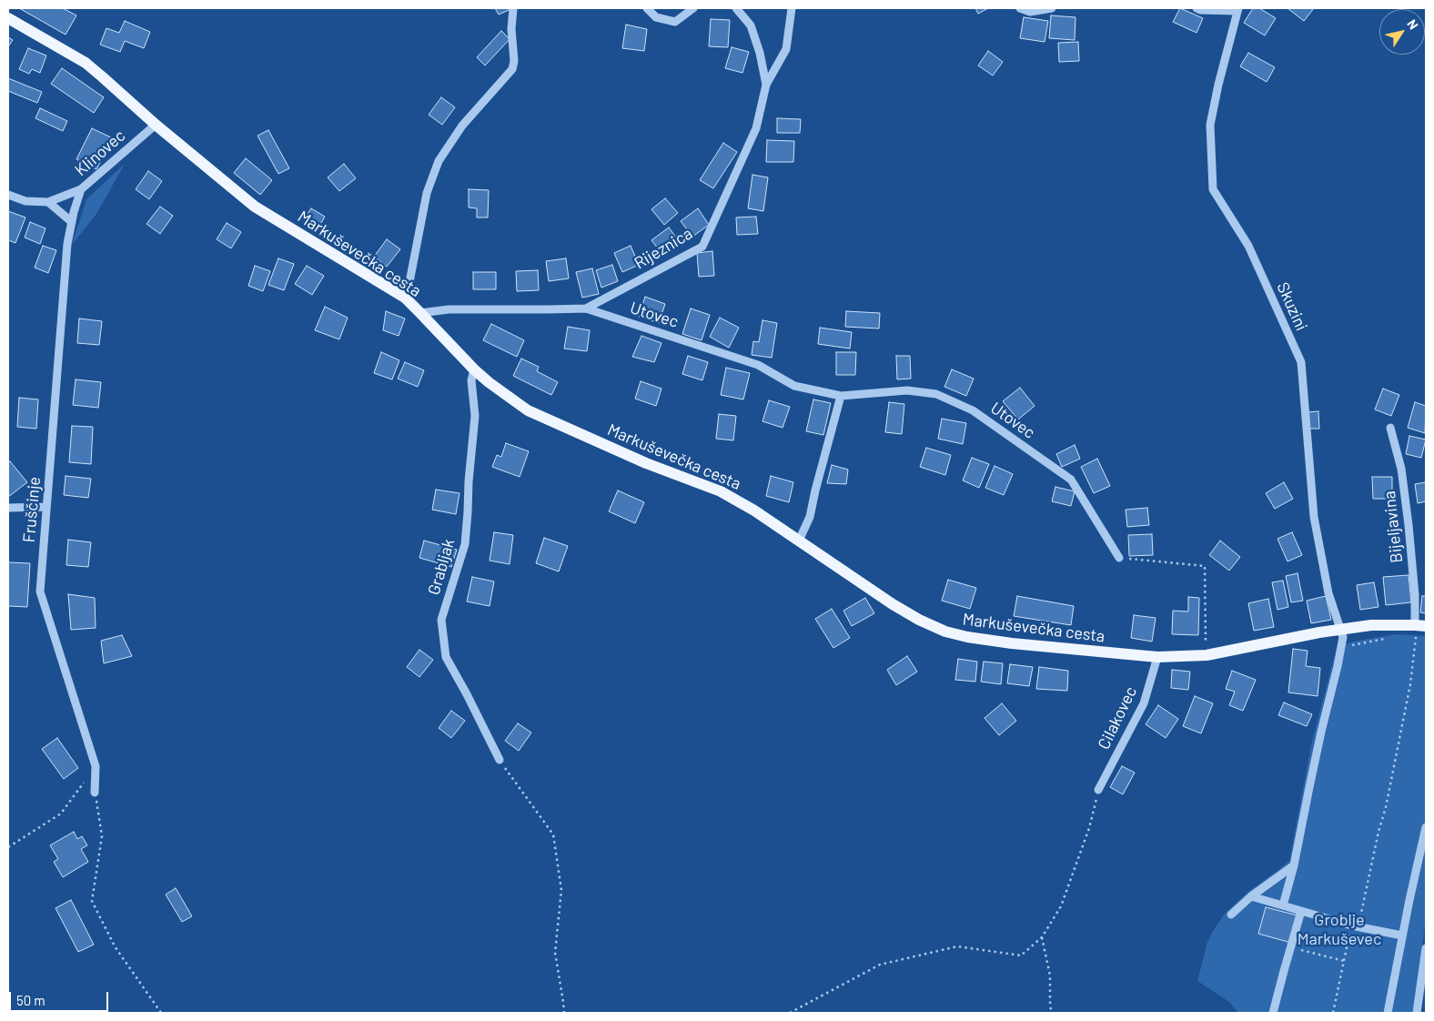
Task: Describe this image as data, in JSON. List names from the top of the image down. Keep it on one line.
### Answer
{"streets":{"main road":["Markuševečka cesta"],"street":["Klinovec","Rijeznica","Skuzini","Utovec","Fruščinje","Bijeljavina","Grabljak","Cilakovec"]},"crossings":[["Klinovec","Markuševečka cesta"],["Klinovec","Fruščinje"],["Rijeznica","Markuševečka cesta"],["Rijeznica","Utovec"],["Markuševečka cesta","Skuzini"],["Markuševečka cesta","Bijeljavina"],["Markuševečka cesta","Grabljak"],["Markuševečka cesta","Cilakovec"]],"parks":["Groblje Markuševec"],"scale_bar":"50 m","north":"top right"}
